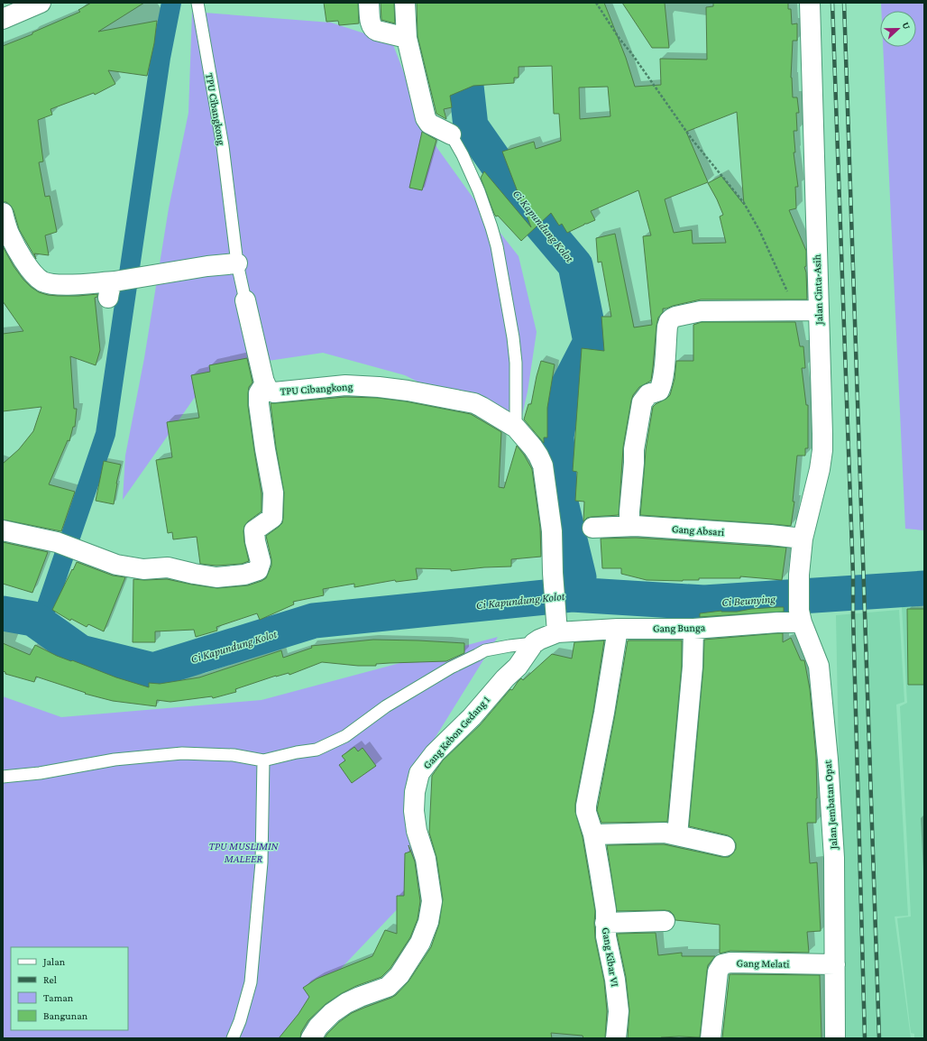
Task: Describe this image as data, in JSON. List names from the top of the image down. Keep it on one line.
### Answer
{"streets":{"street":["TPU Cibangkong","Jalan Cinta-Asih","Gang Absari","Gang Bunga","Gang Kebon Gedang 1","Jalan Jembatan Opat","Gang Kibar VI","Gang Melati"]},"crossings":[["TPU Cibangkong","Gang Bunga"],["Jalan Cinta-Asih","Gang Absari"],["Jalan Cinta-Asih","Jalan Jembatan Opat"],["Gang Bunga","Gang Kebon Gedang 1"],["Gang Bunga","Jalan Jembatan Opat"],["Gang Bunga","Gang Kibar VI"],["Jalan Jembatan Opat","Gang Melati"]],"water":["Ci Kapundung Kolot","Ci Beunying"],"parks":["TPU MUSLIMIN MALEER"],"legend":["Jalan","Rel","Taman","Bangunan"],"north":"right"}
